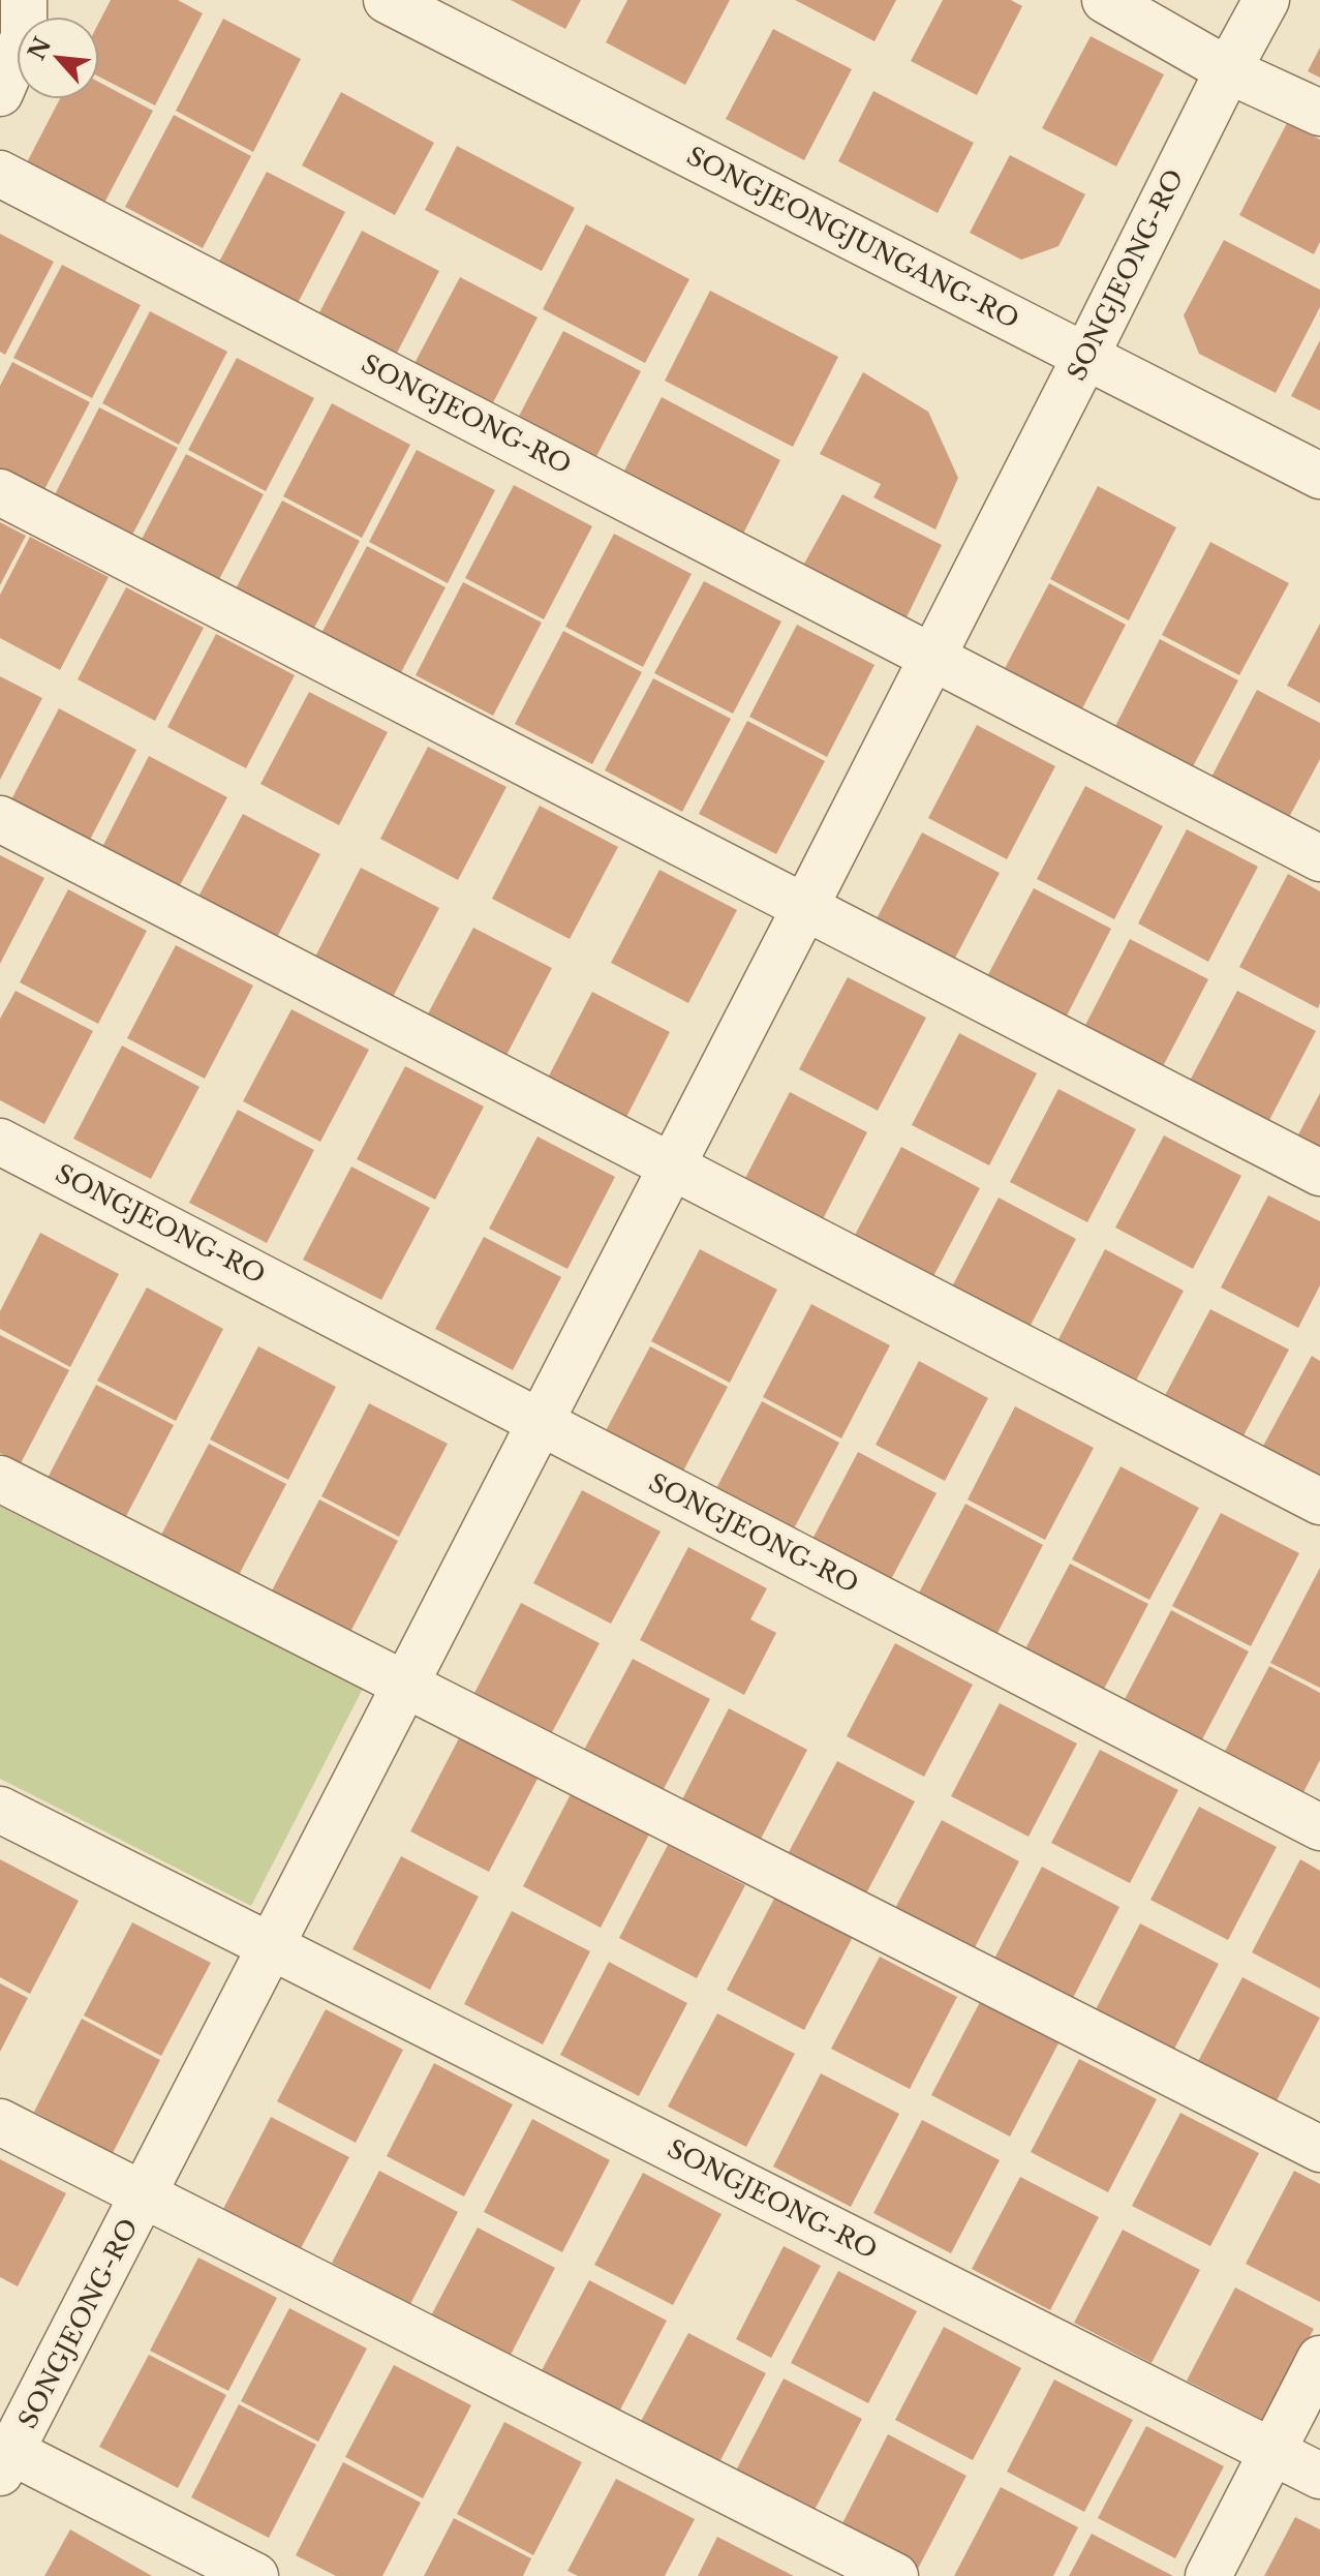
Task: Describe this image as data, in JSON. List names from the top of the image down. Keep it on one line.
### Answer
{"streets":{"street":["SONGJEONGJUNGANG-RO","SONGJEONG-RO"]},"crossings":[["SONGJEONGJUNGANG-RO","SONGJEONG-RO"]],"north":"top left"}
